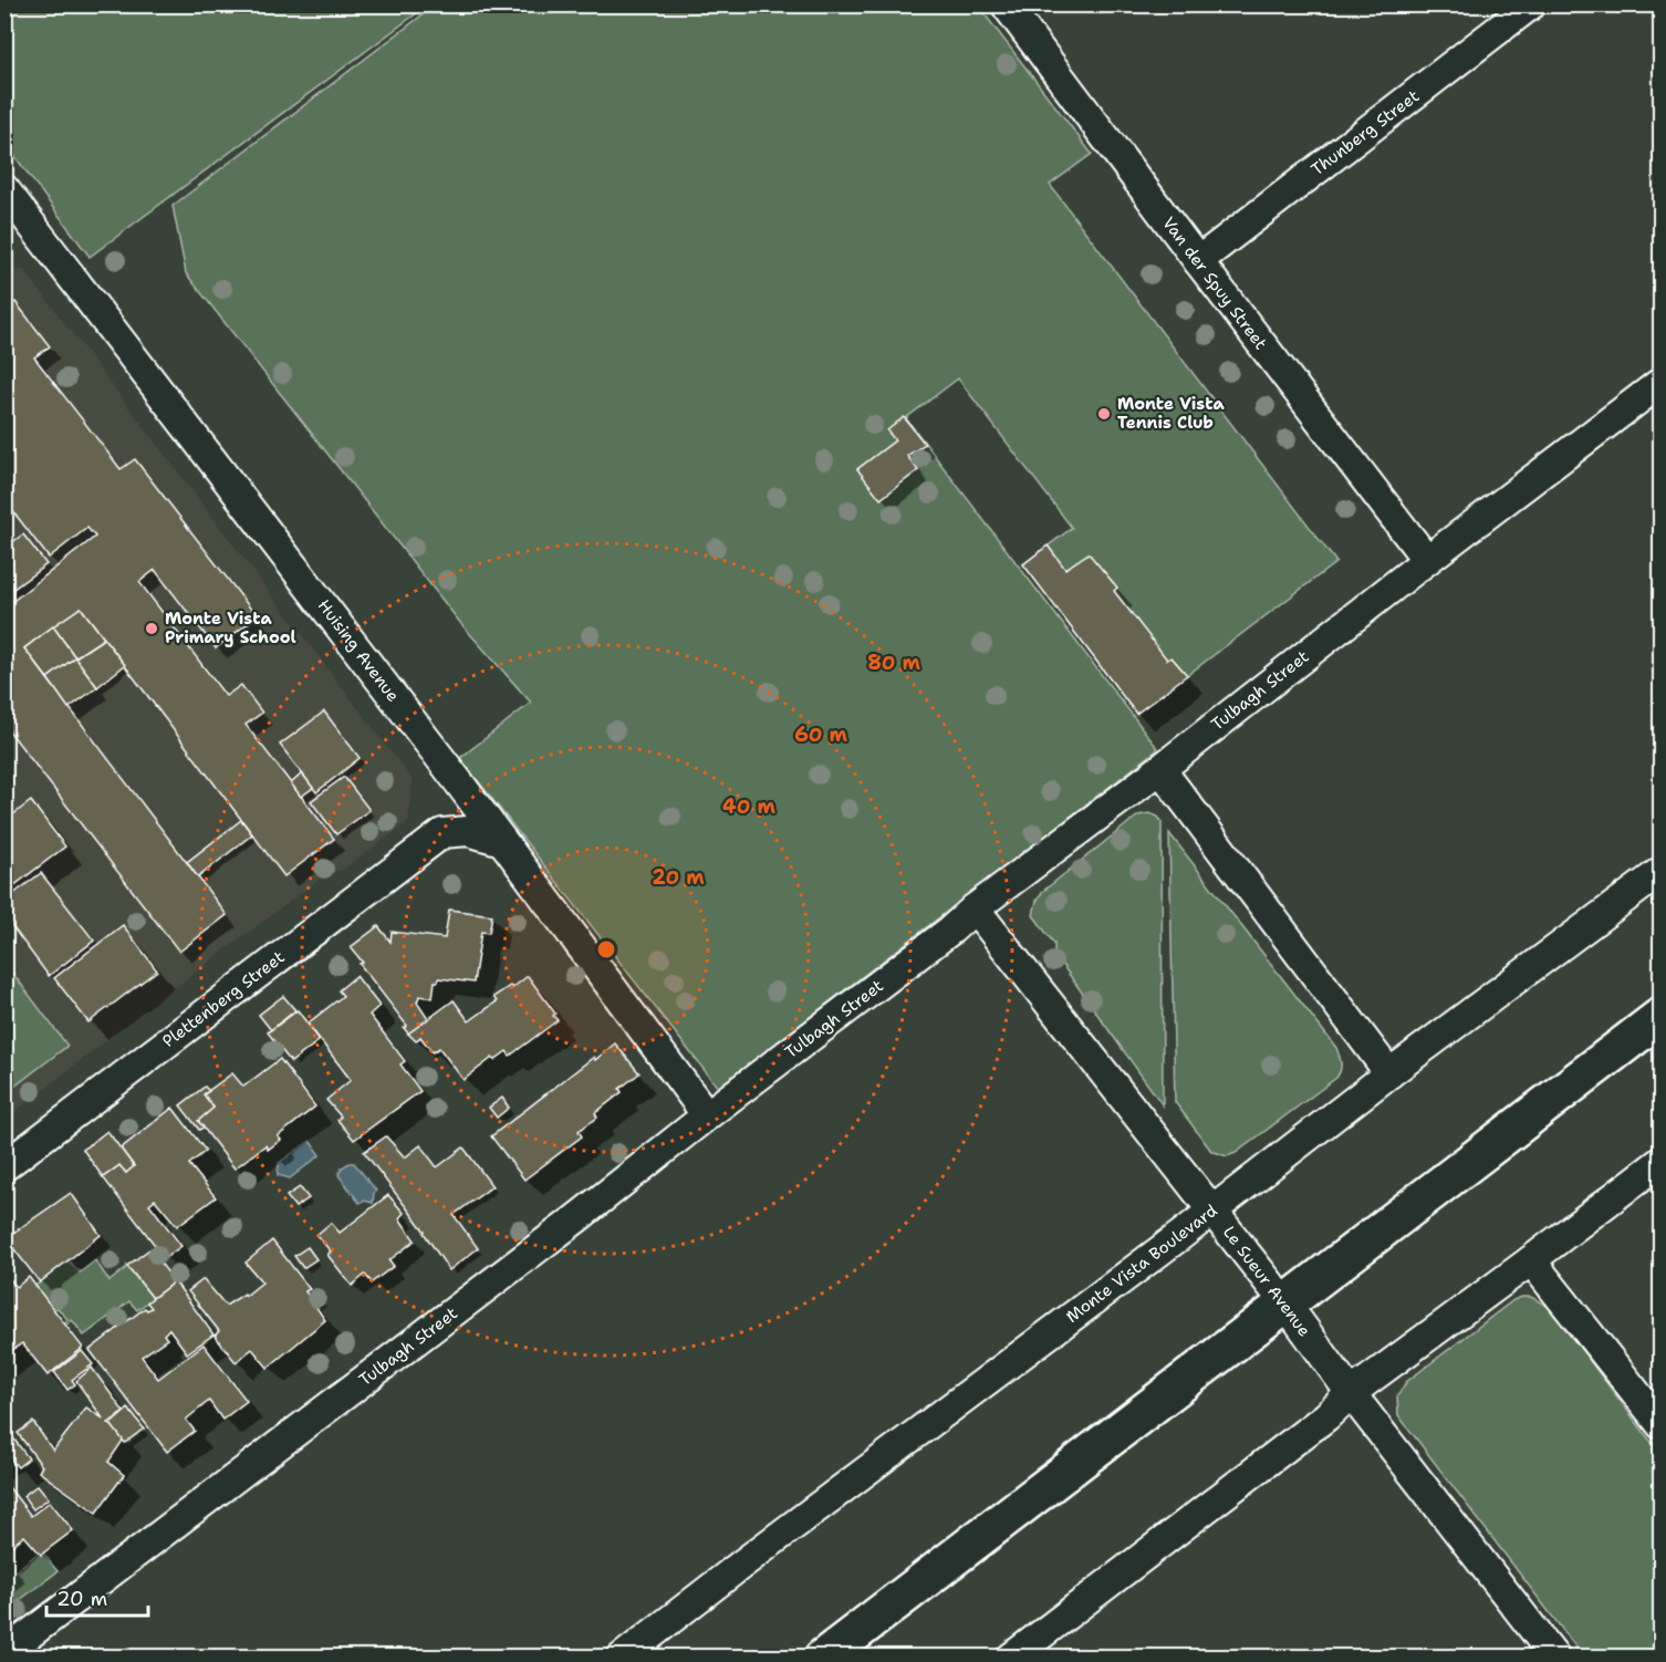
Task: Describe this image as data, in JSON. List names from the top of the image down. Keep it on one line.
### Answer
{"streets":{"street":["Thunberg Street","Van der Spuy Street","Huising Avenue","Tulbagh Street","Plettenberg Street","Monte Vista Boulevard","Le Sueur Avenue"]},"crossings":[["Thunberg Street","Van der Spuy Street"],["Van der Spuy Street","Tulbagh Street"],["Huising Avenue","Tulbagh Street"],["Tulbagh Street","Le Sueur Avenue"],["Monte Vista Boulevard","Le Sueur Avenue"]],"places":["Monte Vista Tennis Club","Monte Vista Primary School"],"scale_bar":"20 m","rings":["80 m","60 m","40 m","20 m"]}
